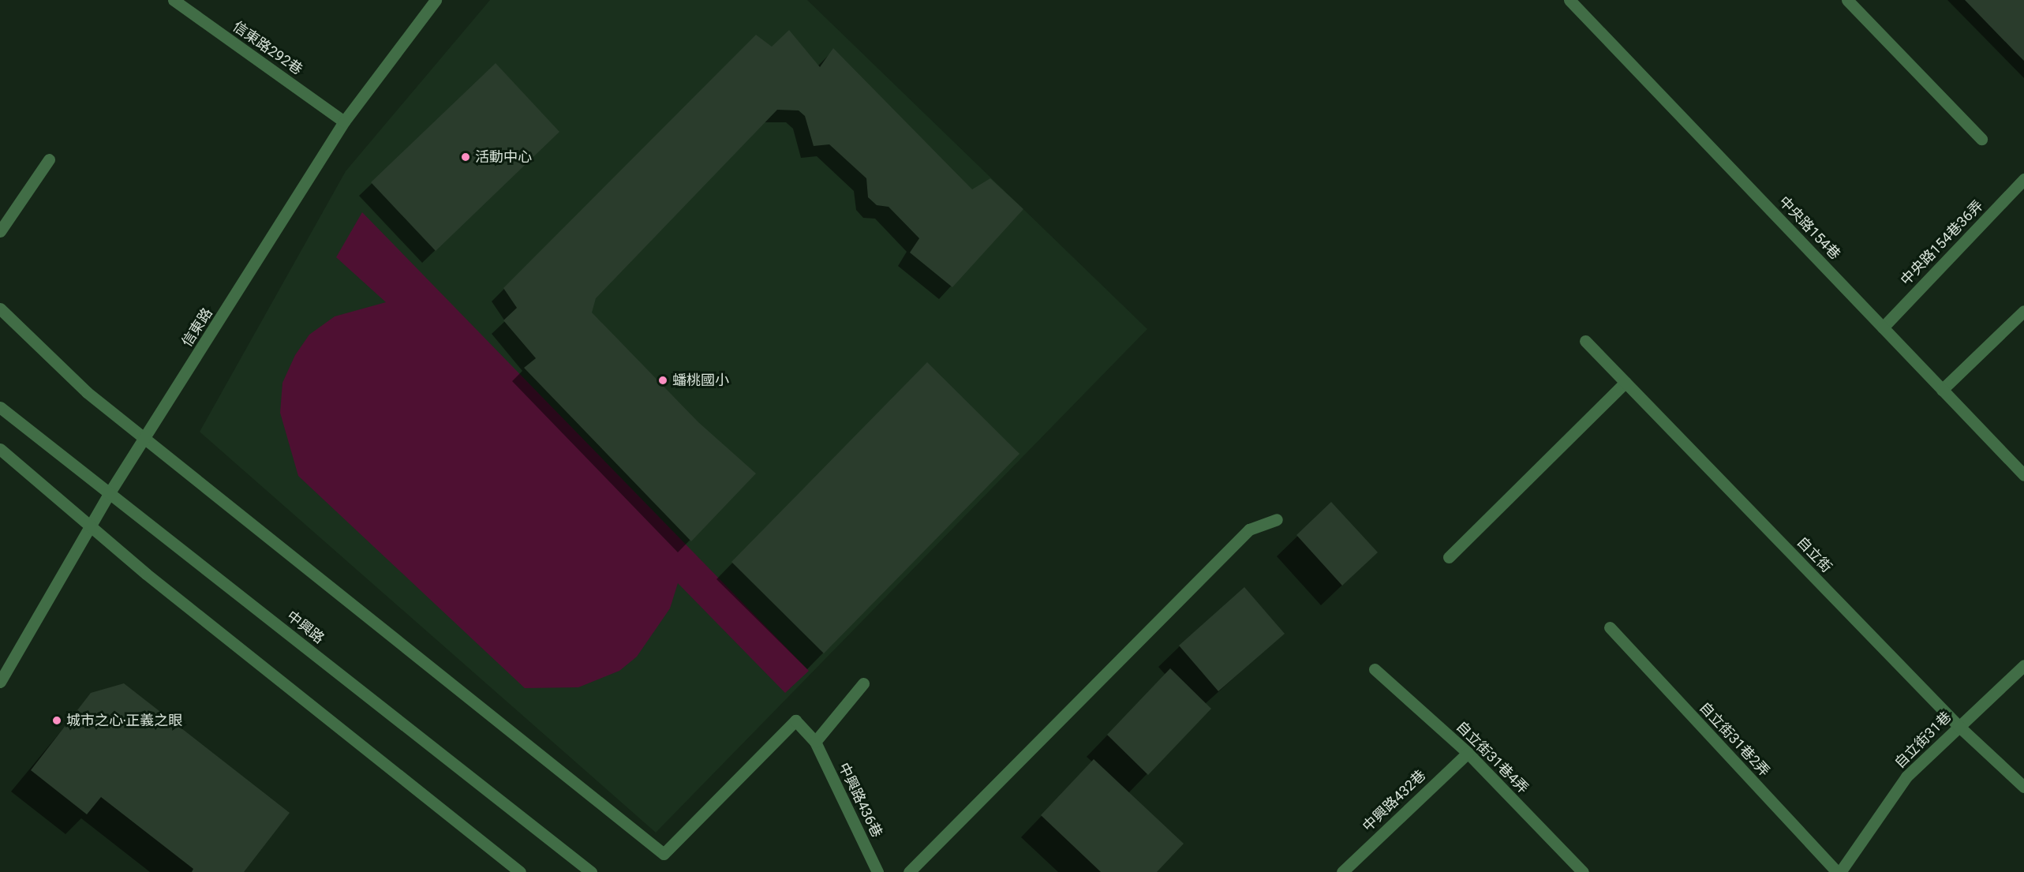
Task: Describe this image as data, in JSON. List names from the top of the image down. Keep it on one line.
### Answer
{"streets":{"street":["信東路292巷","中央路154巷","中央路154巷36弄","信東路","自立街","中興路","自立街31巷2弄","自立街31巷","自立街31巷4弄","中興路436巷","中興路432巷"]},"crossings":[["信東路292巷","信東路"],["中央路154巷","中央路154巷36弄"],["信東路","中興路"],["信東路","中興路436巷"],["自立街","自立街31巷"],["自立街31巷2弄","自立街31巷"],["自立街31巷4弄","中興路432巷"]],"places":["活動中心","蟠桃國小","城市之心‧正義之眼"]}
